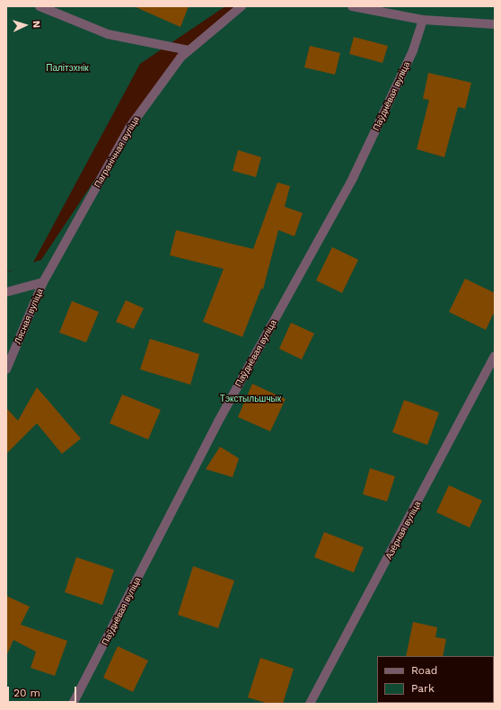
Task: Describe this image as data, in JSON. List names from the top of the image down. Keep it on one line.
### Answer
{"streets":{"street":["Паўднёвая вуліца","Пагранічная вуліца","Лясная вуліца","Азёрная вуліца"]},"crossings":[["Пагранічная вуліца","Лясная вуліца"]],"parks":["Палітэхнік","Тэкстыльшчык"],"legend":["Road","Park"],"scale_bar":"20 m","north":"right"}
